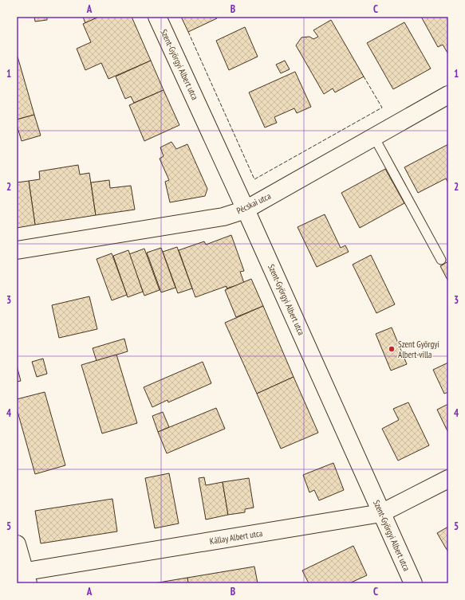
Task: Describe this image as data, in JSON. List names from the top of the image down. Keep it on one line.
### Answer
{"streets":{"street":["Szent-Györgyi Albert utca","Pécskai utca","Kállay Albert utca"]},"crossings":[["Szent-Györgyi Albert utca","Pécskai utca"],["Szent-Györgyi Albert utca","Kállay Albert utca"]],"places":["Szent Györgyi Albert-villa"],"grid":{"columns":["A","B","C"],"rows":["1","2","3","4","5"]}}
